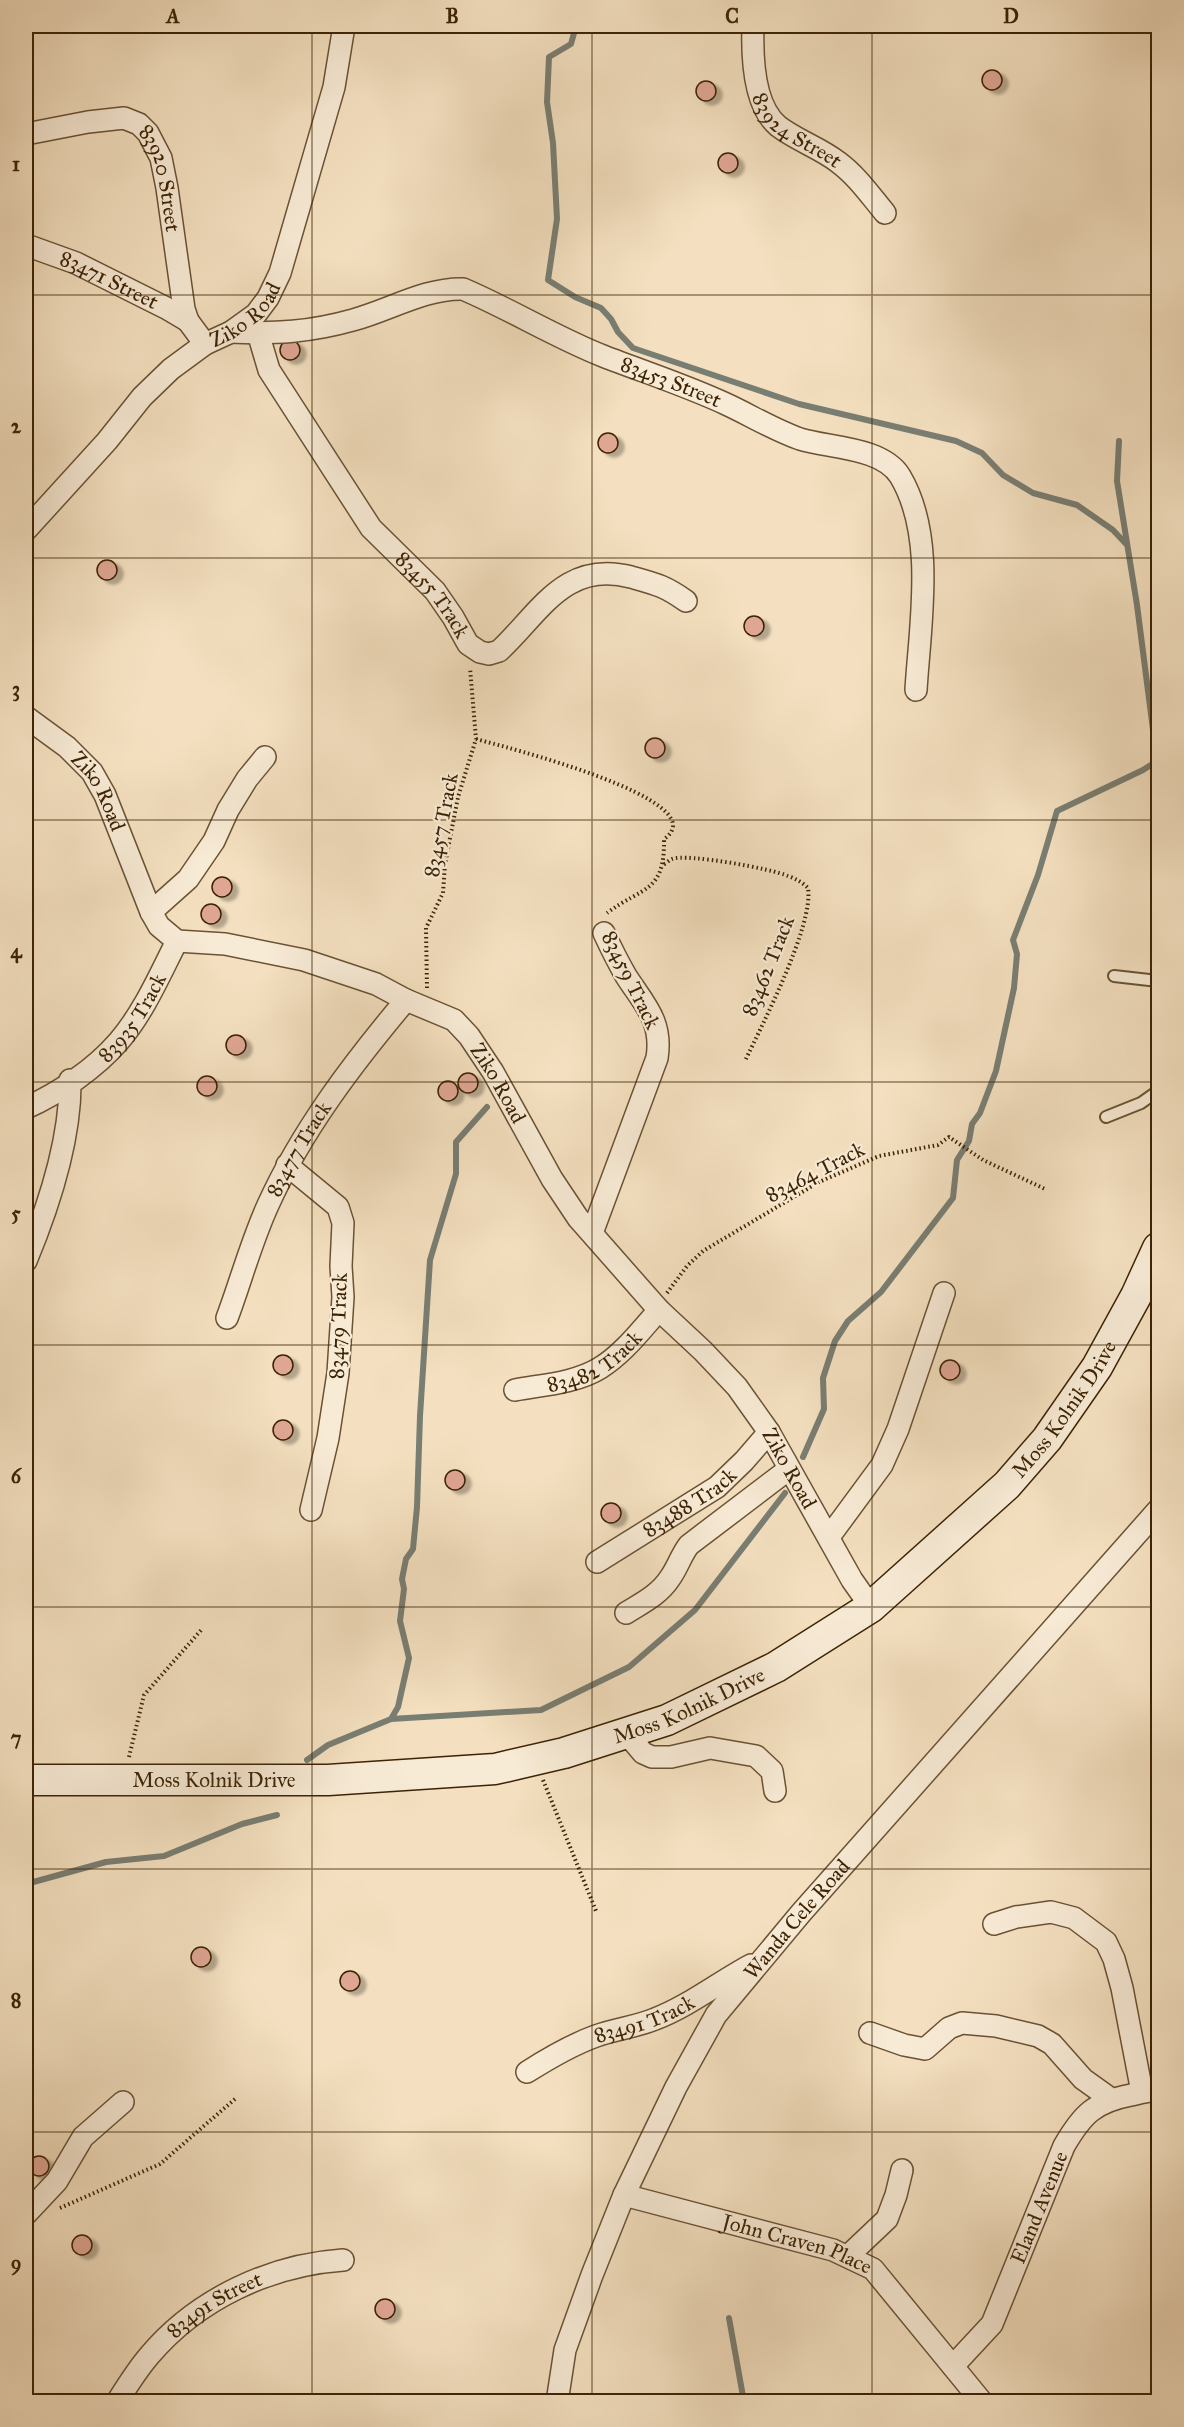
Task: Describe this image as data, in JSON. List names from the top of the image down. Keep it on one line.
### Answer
{"streets":{"main road":["Moss Kolnik Drive"],"street":["83924 Street","83920 Street","83471 Street","Ziko Road","83453 Street","83455 Track","83459 Track","83935 Track","83477 Track","83479 Track","83482 Track","83488 Track","Wanda Cele Road","83491 Track","Eland Avenue","John Craven Place","83491 Street"],"path":["83457 Track","83462 Track","83464 Track"]},"crossings":[["83920 Street","83471 Street"],["83920 Street","Ziko Road"],["Ziko Road","83453 Street"],["Ziko Road","83457 Track"],["Ziko Road","83459 Track"],["Ziko Road","83935 Track"],["Ziko Road","83477 Track"],["Ziko Road","83464 Track"],["Ziko Road","83482 Track"],["Ziko Road","Moss Kolnik Drive"],["Ziko Road","83488 Track"],["83453 Street","83455 Track"],["83455 Track","83457 Track"],["83457 Track","83459 Track"],["83457 Track","83477 Track"],["83462 Track","83459 Track"],["83477 Track","83479 Track"],["83464 Track","83482 Track"],["Wanda Cele Road","83491 Track"],["Wanda Cele Road","John Craven Place"],["Eland Avenue","John Craven Place"]],"grid":{"columns":["A","B","C","D"],"rows":["1","2","3","4","5","6","7","8","9"]}}
